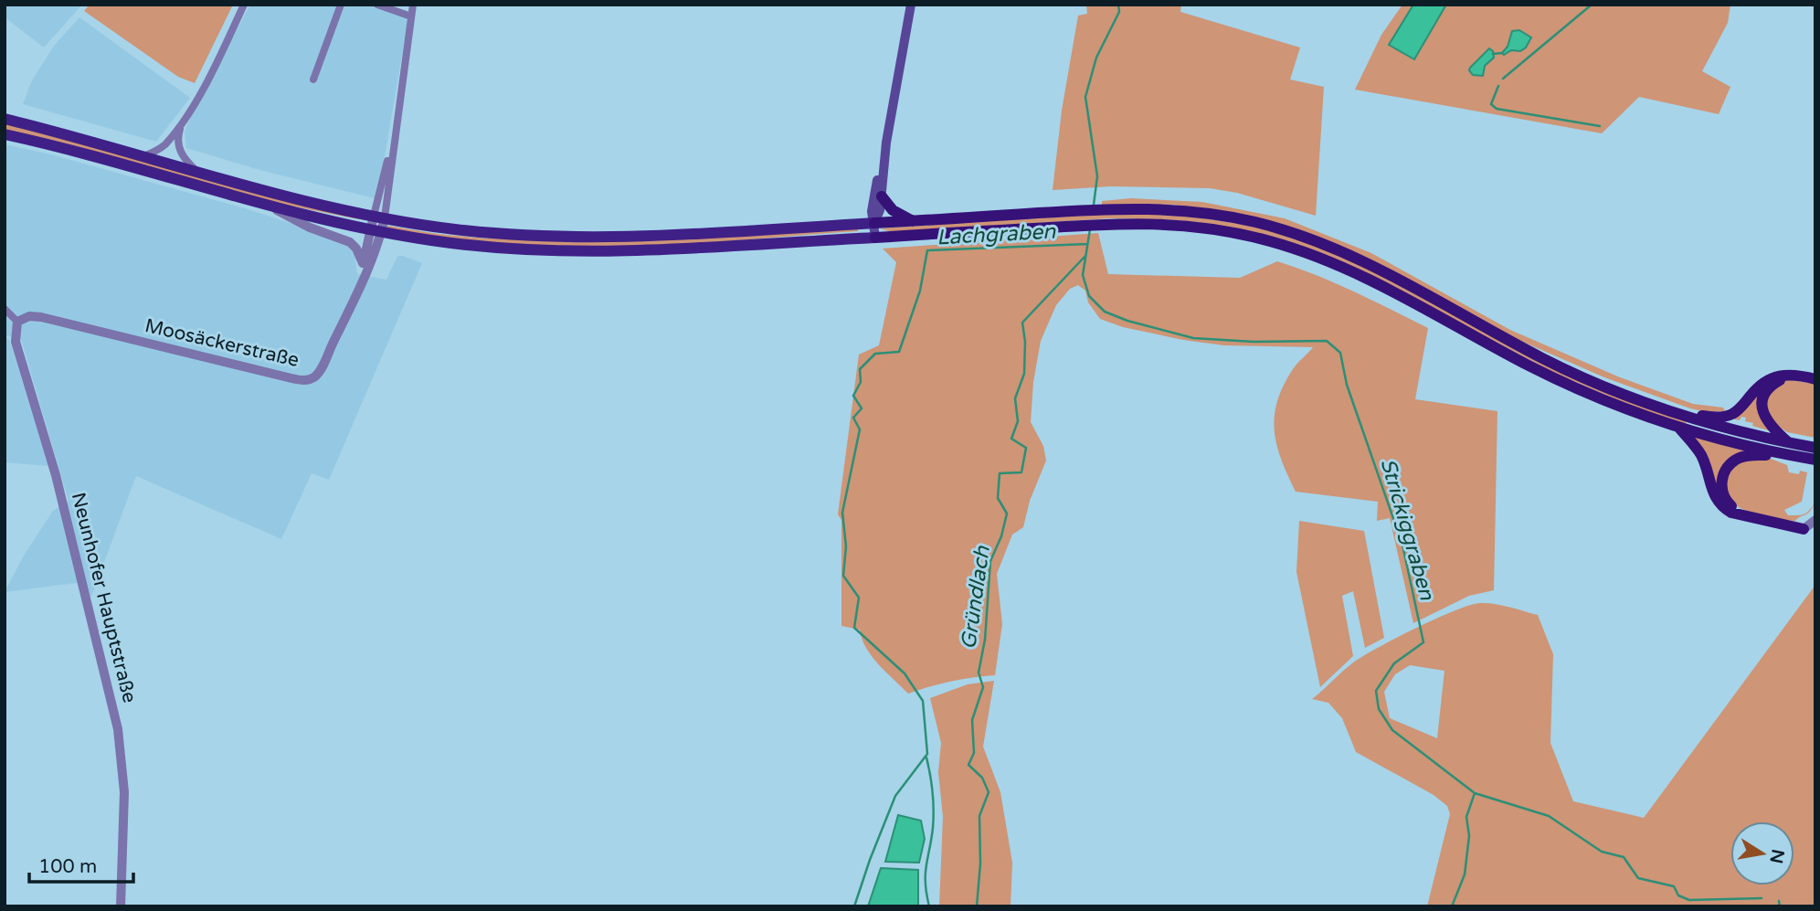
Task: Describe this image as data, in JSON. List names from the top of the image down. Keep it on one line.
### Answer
{"streets":{"street":["Moosäckerstraße","Neunhofer Hauptstraße"]},"crossings":[["Moosäckerstraße","Neunhofer Hauptstraße"]],"water":["Lachgraben","Strickiggraben","Gründlach"],"scale_bar":"100 m","north":"right"}
